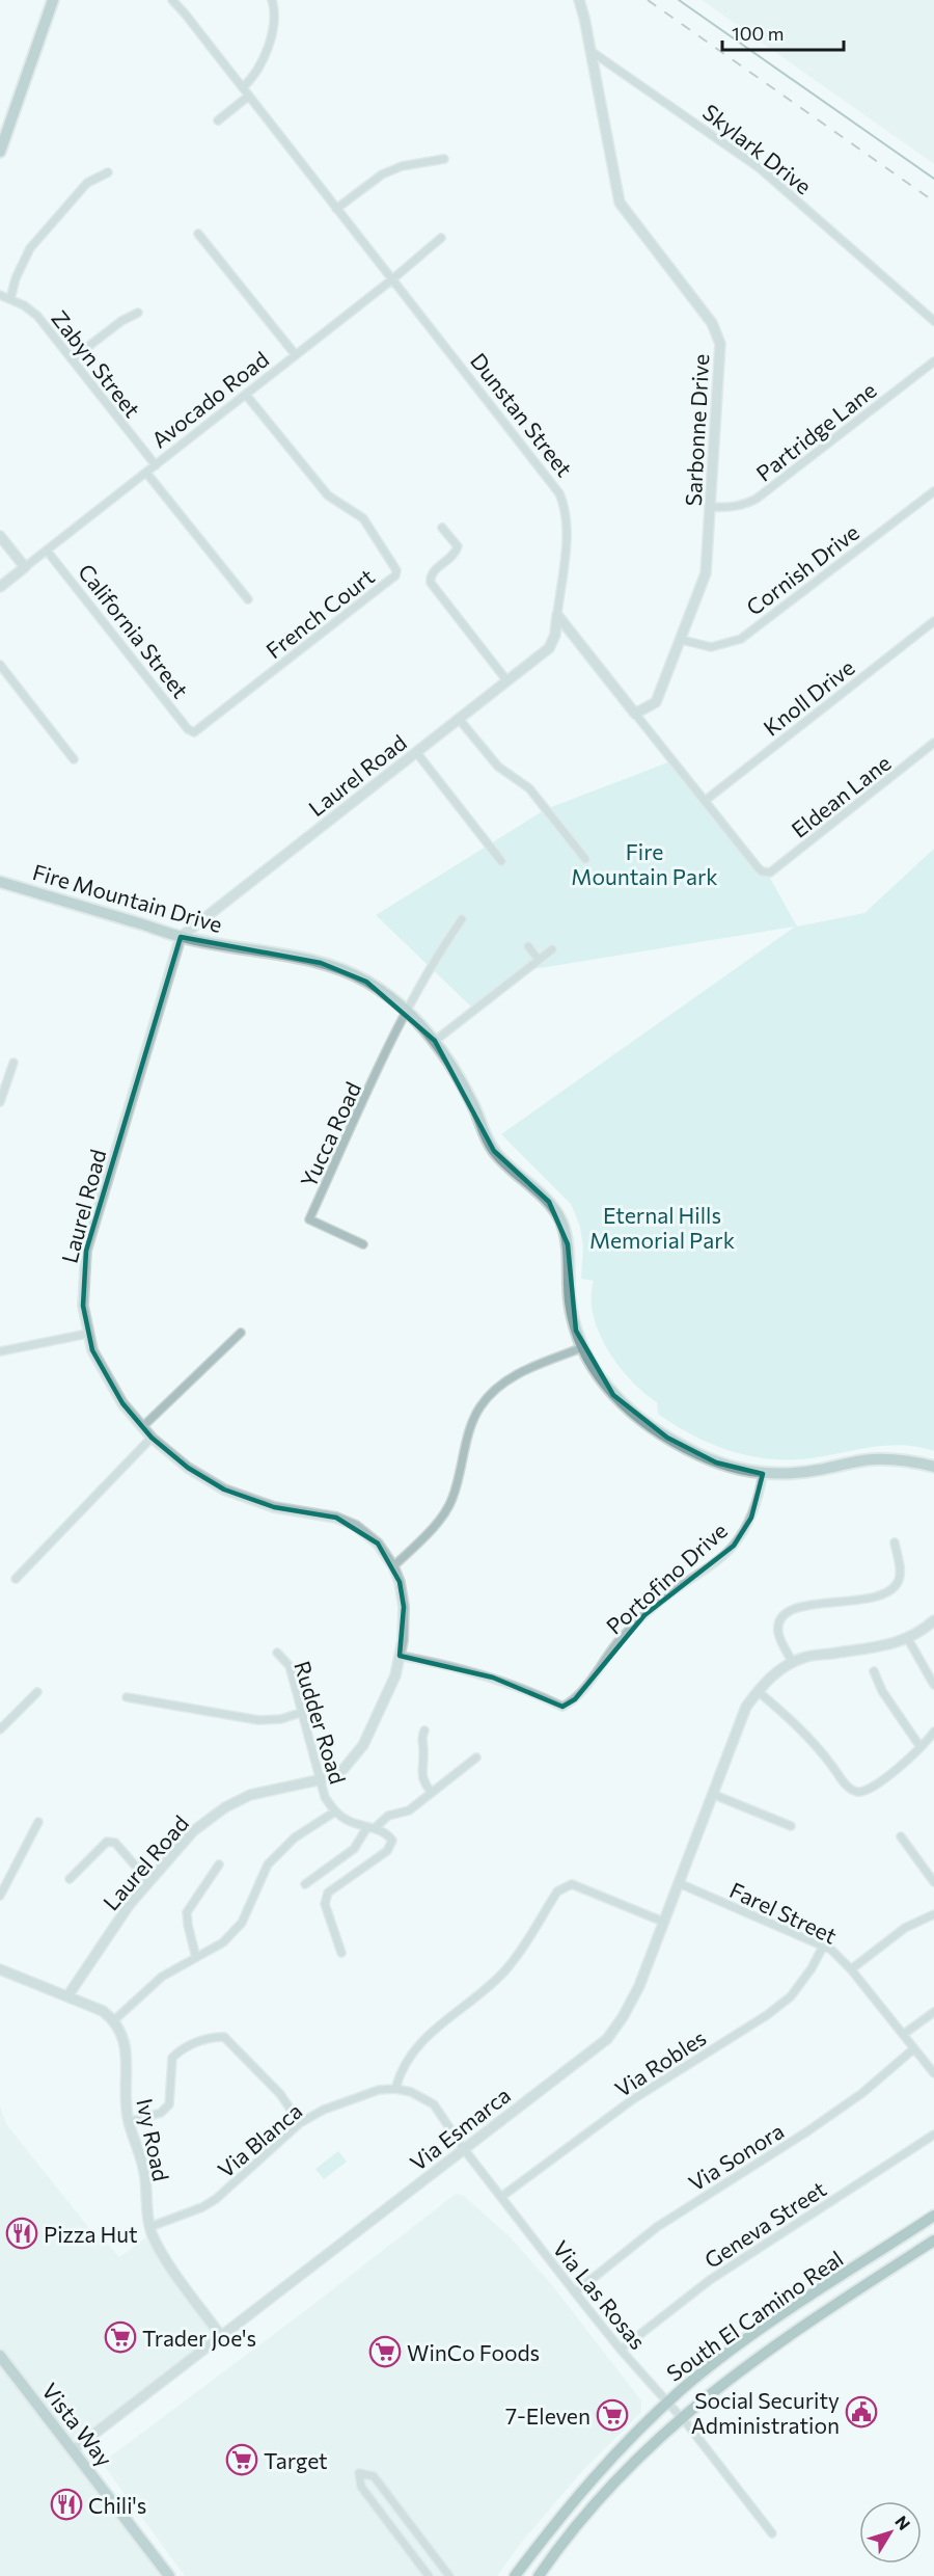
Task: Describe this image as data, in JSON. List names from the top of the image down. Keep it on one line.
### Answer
{"streets":{"main road":["Fire Mountain Drive","South El Camino Real","Vista Way"],"street":["Skylark Drive","Zabyn Street","Avocado Road","Dunstan Street","Sarbonne Drive","Partridge Lane","Cornish Drive","French Court","California Street","Knoll Drive","Laurel Road","Eldean Lane","Yucca Road","Portofino Drive","Rudder Road","Farel Street","Via Robles","Via Esmarca","Ivy Road","Via Blanca","Via Sonora","Geneva Street","Via Las Rosas"]},"crossings":[["Skylark Drive","Sarbonne Drive"],["Zabyn Street","Avocado Road"],["Avocado Road","Dunstan Street"],["Avocado Road","French Court"],["Avocado Road","California Street"],["Dunstan Street","Laurel Road"],["Sarbonne Drive","Partridge Lane"],["Sarbonne Drive","Cornish Drive"],["French Court","California Street"],["Knoll Drive","Eldean Lane"],["Laurel Road","Fire Mountain Drive"],["Laurel Road","Portofino Drive"],["Laurel Road","Rudder Road"],["Fire Mountain Drive","Yucca Road"],["Fire Mountain Drive","Portofino Drive"],["Farel Street","Via Robles"],["Farel Street","Via Esmarca"],["Farel Street","Via Sonora"],["Via Robles","Via Las Rosas"],["Via Esmarca","Ivy Road"],["Via Esmarca","Via Las Rosas"],["Via Esmarca","Vista Way"],["Ivy Road","Via Blanca"],["Via Blanca","Via Las Rosas"],["Via Sonora","Via Las Rosas"],["Geneva Street","Via Las Rosas"],["Via Las Rosas","South El Camino Real"]],"parks":["Fire Mountain Park","Eternal Hills Memorial Park"],"places":{"restaurant":["Pizza Hut","Chili's"],"supermarket":["Trader Joe's","WinCo Foods","7-Eleven","Target"],"public building":["Social Security Administration"]},"scale_bar":"100 m","north":"top right"}
